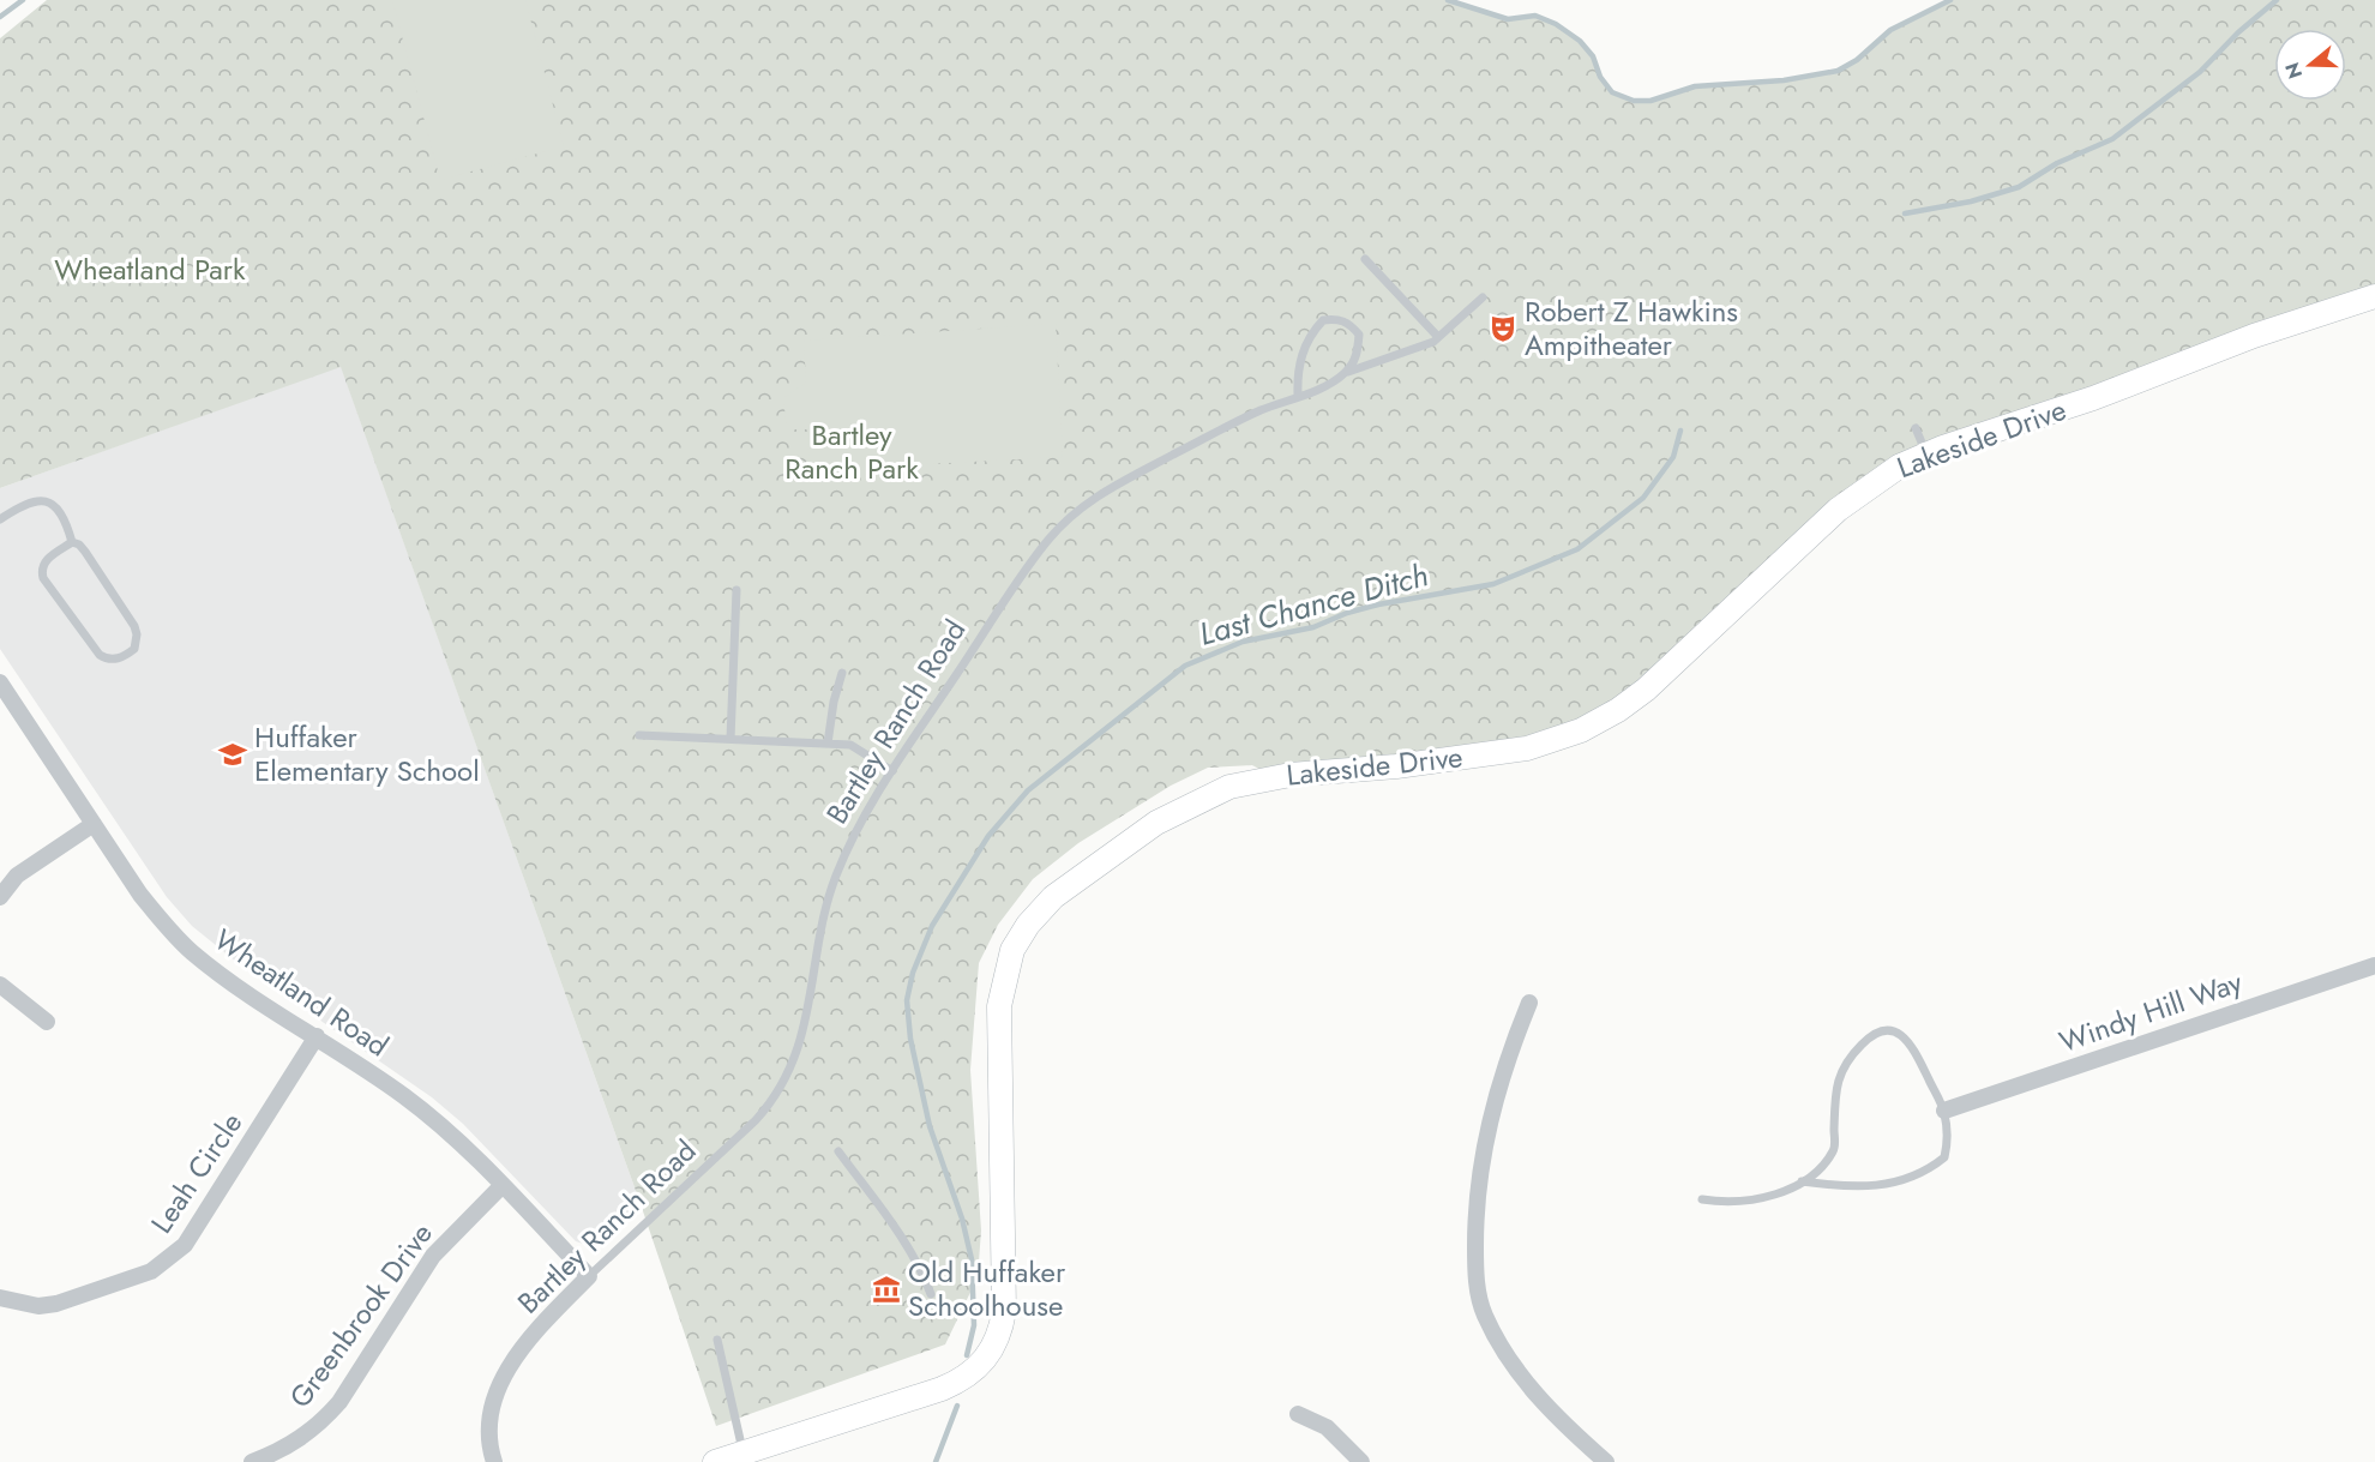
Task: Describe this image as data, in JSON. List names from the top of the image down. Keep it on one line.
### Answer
{"streets":{"street":["Lakeside Drive","Bartley Ranch Road","Wheatland Road","Windy Hill Way","Leah Circle","Greenbrook Drive"]},"crossings":[["Bartley Ranch Road","Wheatland Road"],["Wheatland Road","Leah Circle"],["Wheatland Road","Greenbrook Drive"]],"water":["Last Chance Ditch"],"parks":["Wheatland Park","Bartley Ranch Park"],"places":{"theatre":["Robert Z Hawkins Ampitheater"],"school or university":["Huffaker Elementary School"],"museum":["Old Huffaker Schoolhouse"]},"north":"left"}
